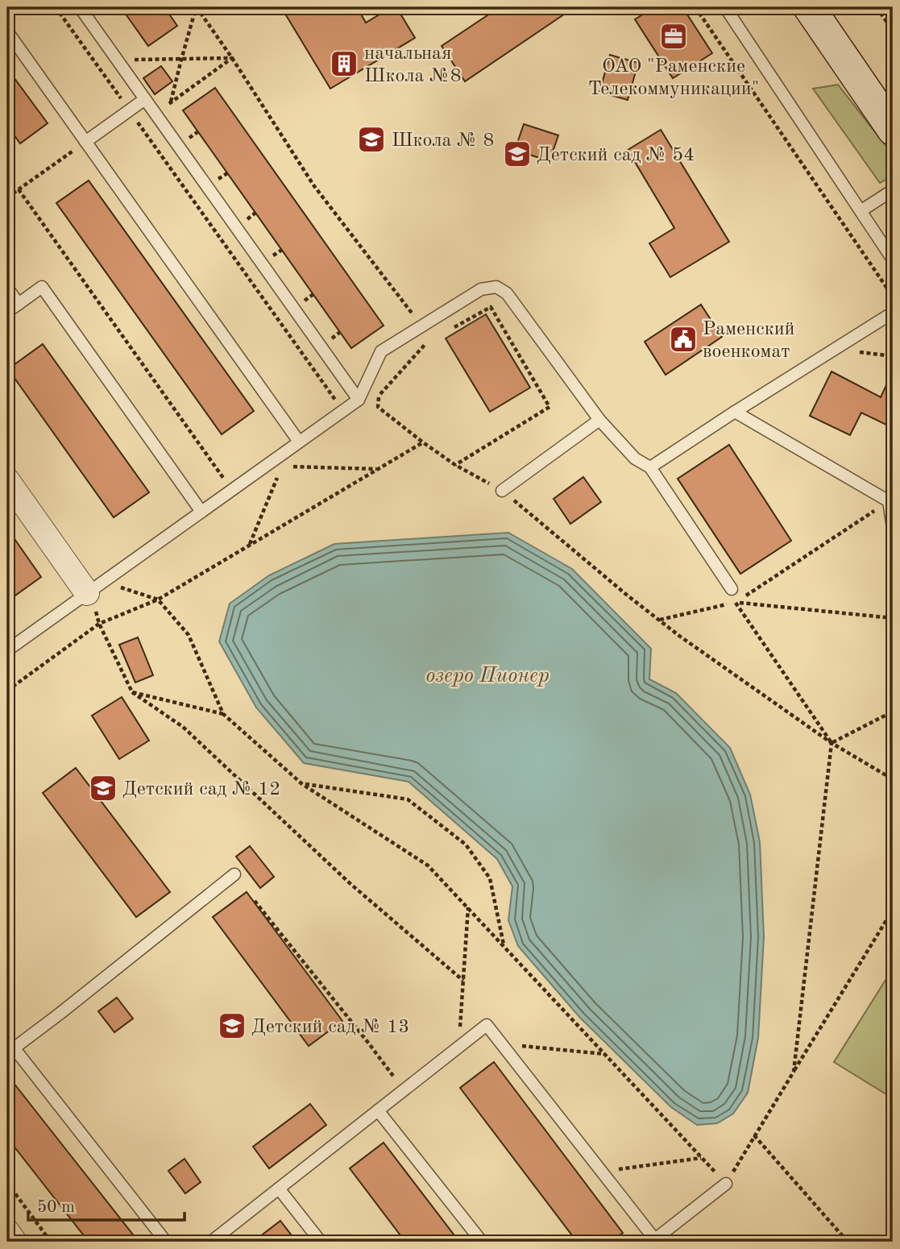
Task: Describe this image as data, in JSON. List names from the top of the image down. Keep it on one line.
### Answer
{"water":["озеро Пионер"],"places":{"office":["ОАО \"Раменские Телекоммуникации\""],"building":["начальная Школа №8"],"school or university":["Школа № 8","Детский сад № 54","Детский сад № 12","Детский сад № 13"],"public building":["Раменский военкомат"]},"scale_bar":"50 m"}
